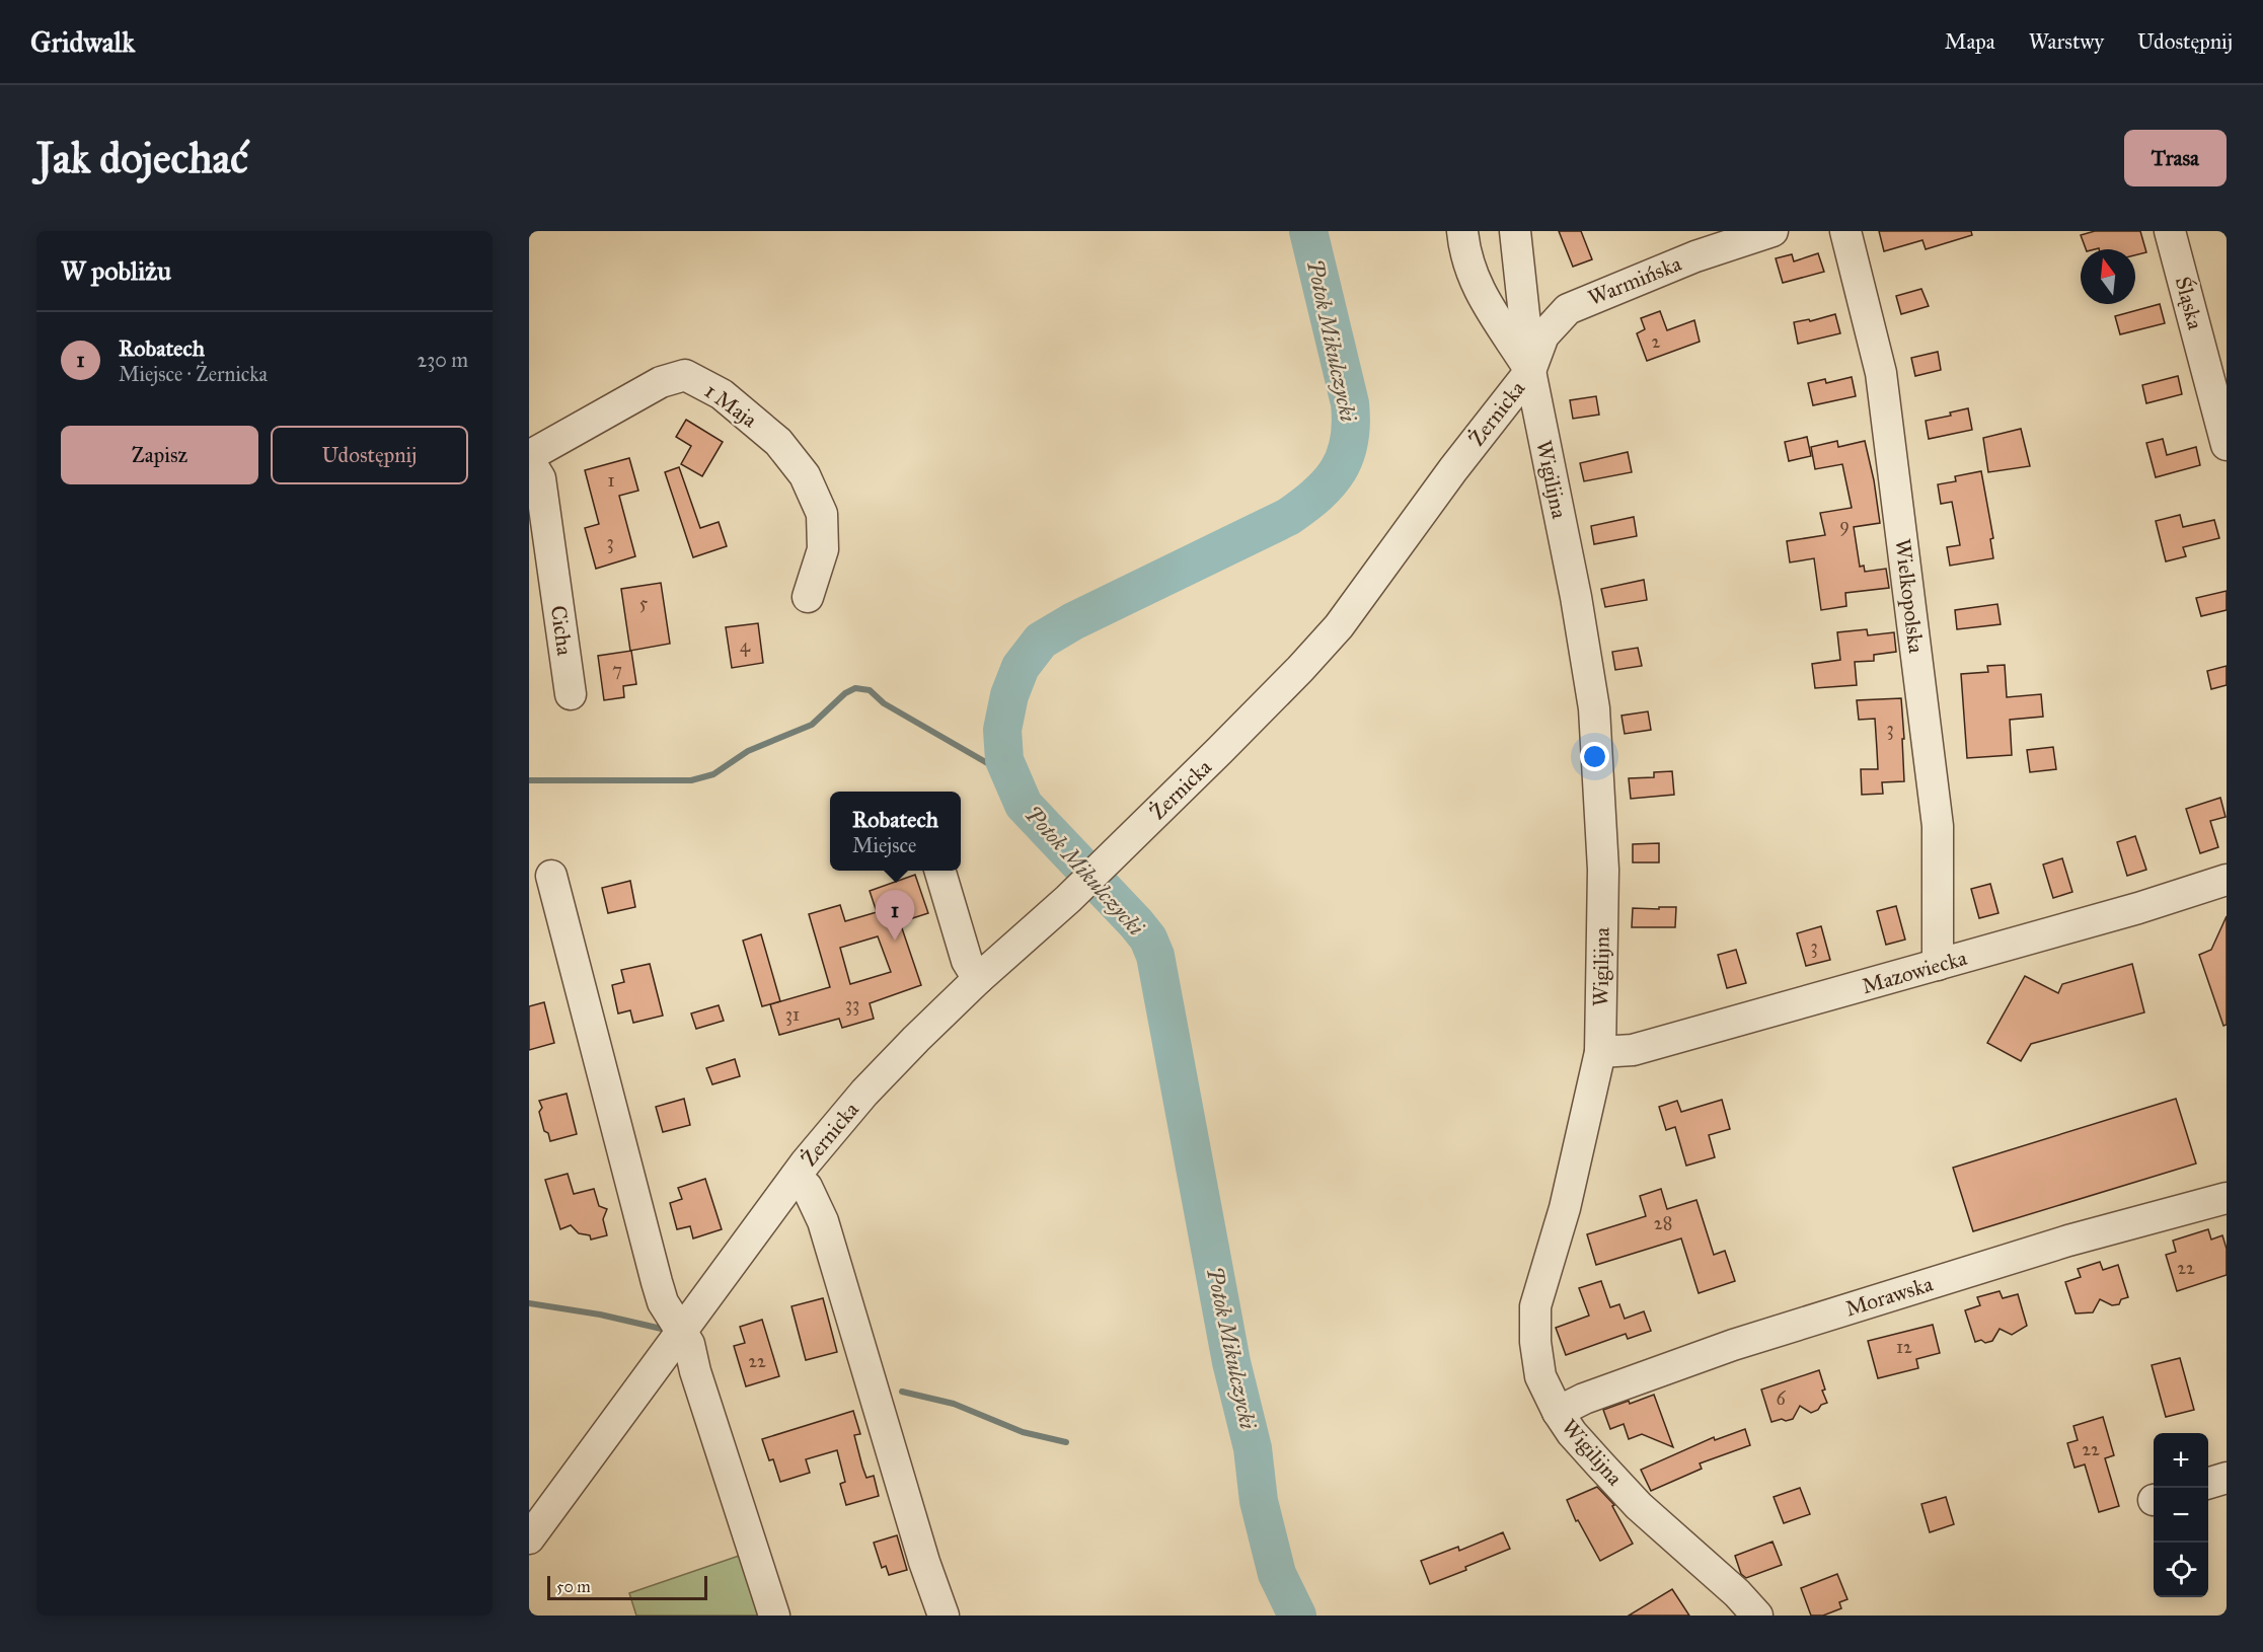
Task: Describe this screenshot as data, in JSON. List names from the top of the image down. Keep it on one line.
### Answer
{"streets":{"street":["Warmińska","Śląska","1 Maja","Żernicka","Wigilijna","Wielkopolska","Cicha","Mazowiecka","Morawska"]},"crossings":[["Warmińska","Żernicka"],["Warmińska","Wigilijna"],["1 Maja","Cicha"],["Żernicka","Wigilijna"],["Wigilijna","Mazowiecka"],["Wigilijna","Morawska"],["Wielkopolska","Mazowiecka"]],"water":["Potok Mikulczycki"],"house_numbers":["2","1","9","3","5","4","7","3","3","33","31","28","22","12","22","6","22"],"scale_bar":"50 m","north":"top","page":{"header":"Gridwalk","nav":["Mapa","Warstwy","Udostępnij"],"buttons":["Trasa",["Zapisz","Udostępnij"]],"title":"Jak dojechać","heading":"W pobliżu","list":[{"mark":"1","name":"Robatech","note":"Miejsce · Żernicka","value":"230 m"}],"popup":["Robatech","Miejsce"],"pins":"1","map_buttons":["+","−"],"scale":"50 m"}}
